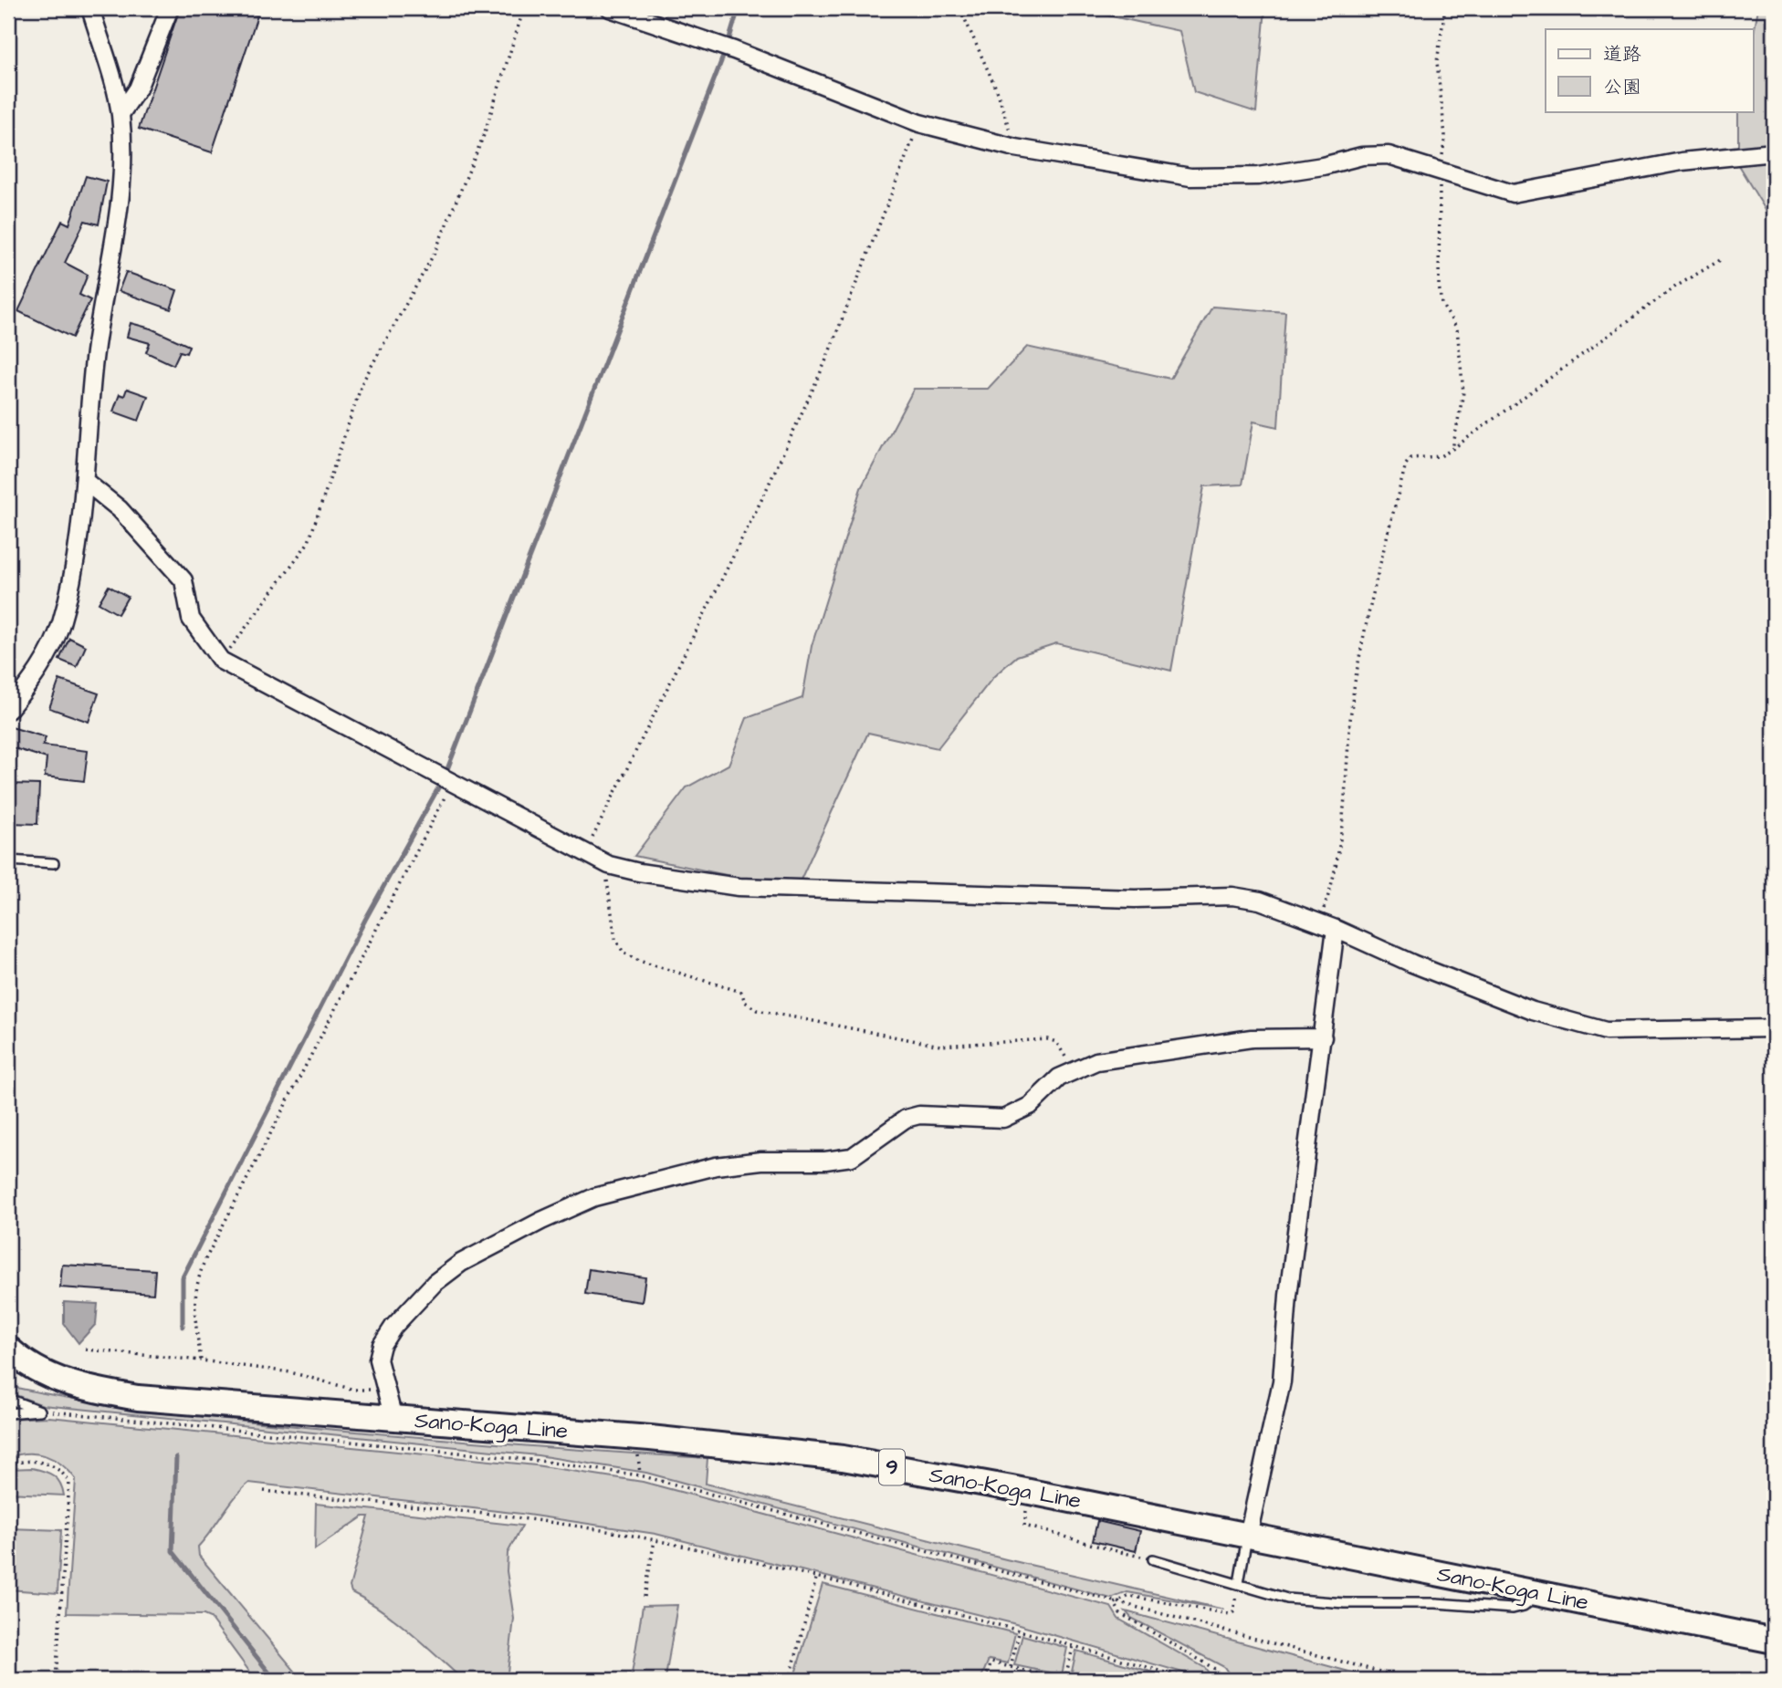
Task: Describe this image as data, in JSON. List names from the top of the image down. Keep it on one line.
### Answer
{"streets":{"main road":["Sano-Koga Line","9"]},"legend":["道路","公園"]}
